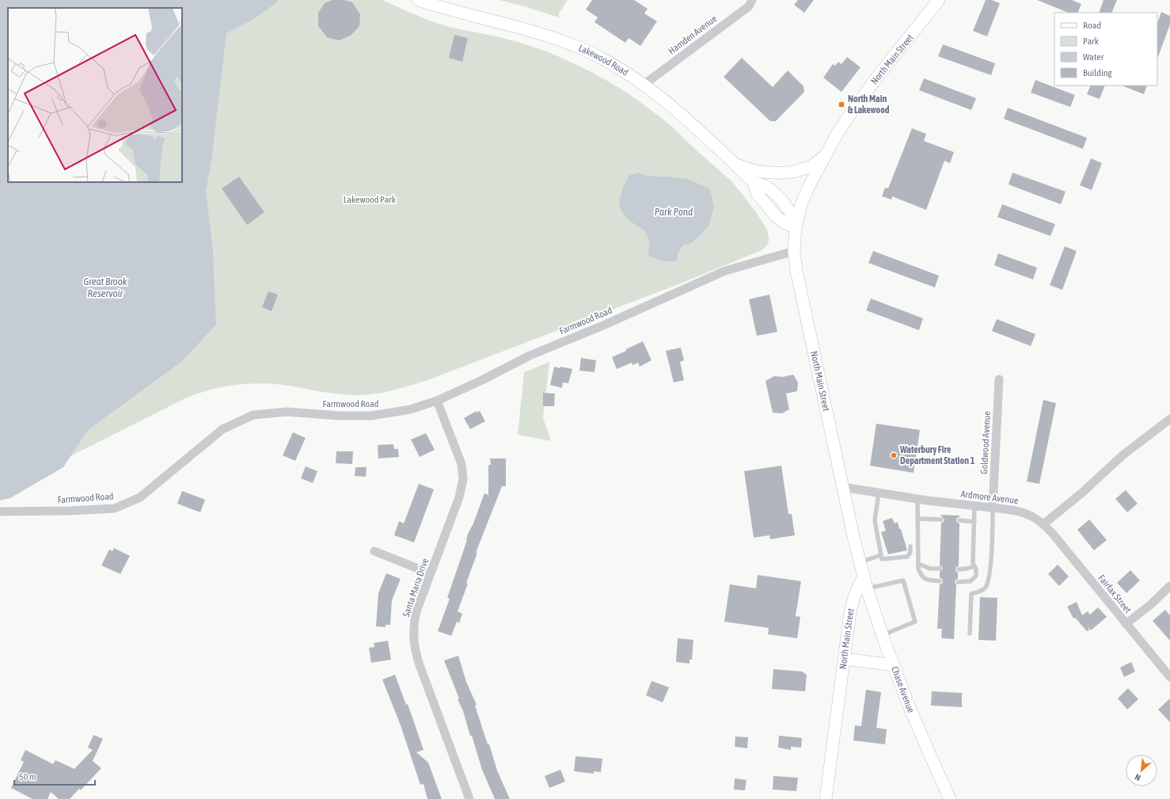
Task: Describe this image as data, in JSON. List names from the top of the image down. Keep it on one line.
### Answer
{"streets":{"main road":["North Main Street","Lakewood Road","Chase Avenue"],"street":["Hamden Avenue","Farmwood Road","Goldwood Avenue","Ardmore Avenue","Santa Maria Drive","Fairfax Street"]},"crossings":[["Hamden Avenue","Lakewood Road"],["North Main Street","Lakewood Road"],["North Main Street","Farmwood Road"],["North Main Street","Ardmore Avenue"],["North Main Street","Chase Avenue"],["Farmwood Road","Santa Maria Drive"],["Goldwood Avenue","Ardmore Avenue"],["Ardmore Avenue","Fairfax Street"]],"water":["Park Pond","Great Brook Reservoir"],"parks":["Lakewood Park"],"places":{"transit":["North Main & Lakewood"],"other":["Waterbury Fire Department Station 1"]},"legend":["Road","Park","Water","Building"],"scale_bar":"50 m","north":"bottom left"}
